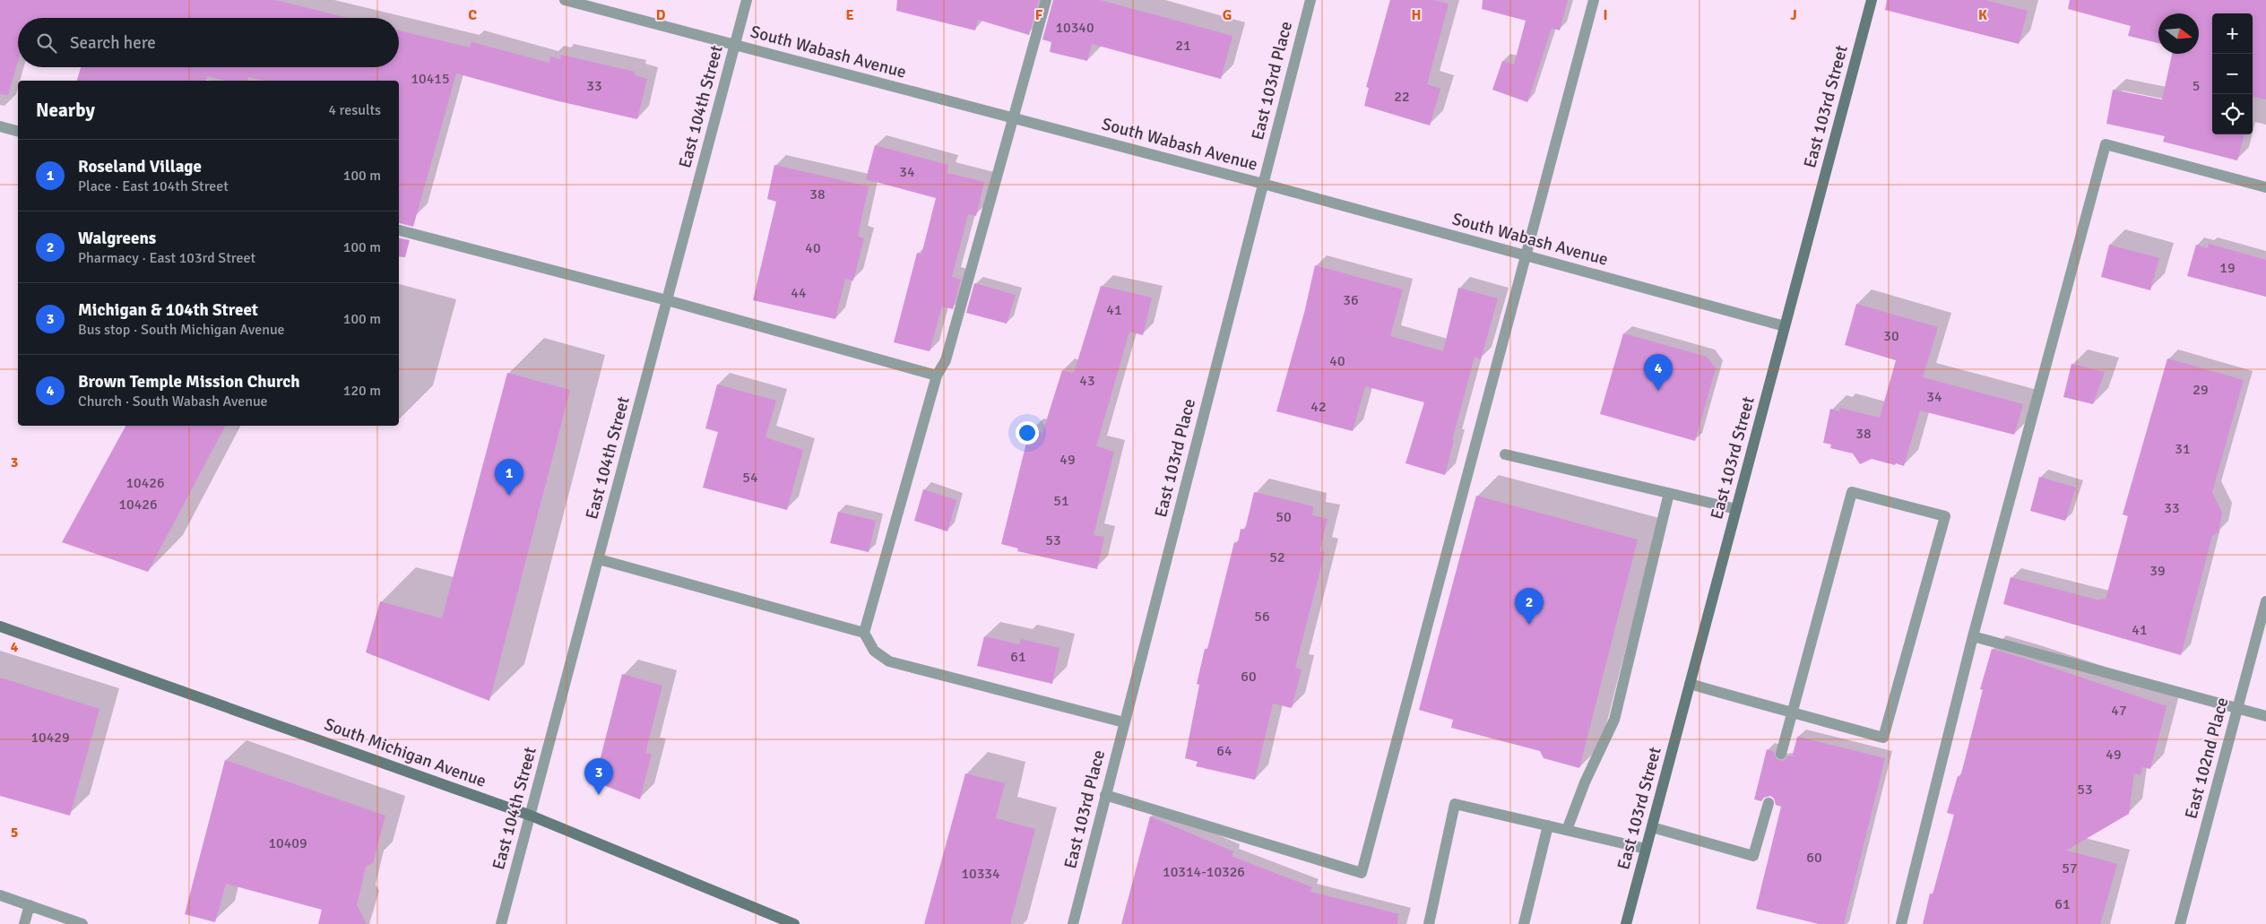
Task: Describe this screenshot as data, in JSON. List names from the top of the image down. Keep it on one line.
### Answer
{"streets":{"main road":["East 103rd Street","South Michigan Avenue"],"street":["South Wabash Avenue","East 103rd Place","East 104th Street","East 102nd Place"]},"crossings":[["South Wabash Avenue","East 103rd Place"],["South Wabash Avenue","East 104th Street"],["South Wabash Avenue","East 103rd Street"],["East 104th Street","South Michigan Avenue"]],"house_numbers":["10340","21","10415","33","5","22","34","38","40","19","44","36","41","30","40","43","29","34","42","38","31","49","54","10426","51","10426","33","50","53","52","39","56","41","61","60","47","10429","64","49","53","10409","60","57","10314-10326","10334","61"],"north":"right","page":{"map_buttons":["+","−"],"search":"Search here","heading":["Nearby","4 results"],"list":[{"mark":"1","name":"Roseland Village","note":"Place · East 104th Street","value":"100 m"},{"mark":"2","name":"Walgreens","note":"Pharmacy · East 103rd Street","value":"100 m"},{"mark":"3","name":"Michigan & 104th Street","note":"Bus stop · South Michigan Avenue","value":"100 m"},{"mark":"4","name":"Brown Temple Mission Church","note":"Church · South Wabash Avenue","value":"120 m"}],"pins":["4","1","2","3"]},"grid":{"columns":["C","D","E","F","G","H","I","J","K"],"rows":["3","4","5"]}}
